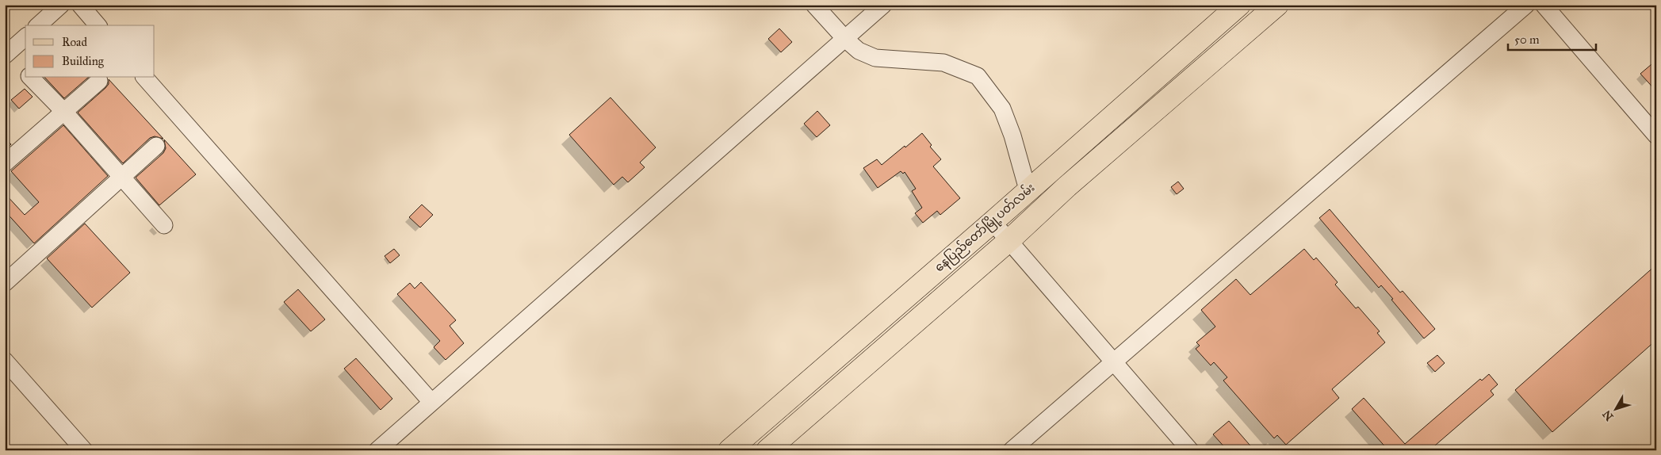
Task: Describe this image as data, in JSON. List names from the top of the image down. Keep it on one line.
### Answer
{"streets":{"main road":["နေပြည်တော်မြို့ပတ်လမ်း"]},"legend":["Road","Building"],"scale_bar":"50 m","north":"bottom left"}
